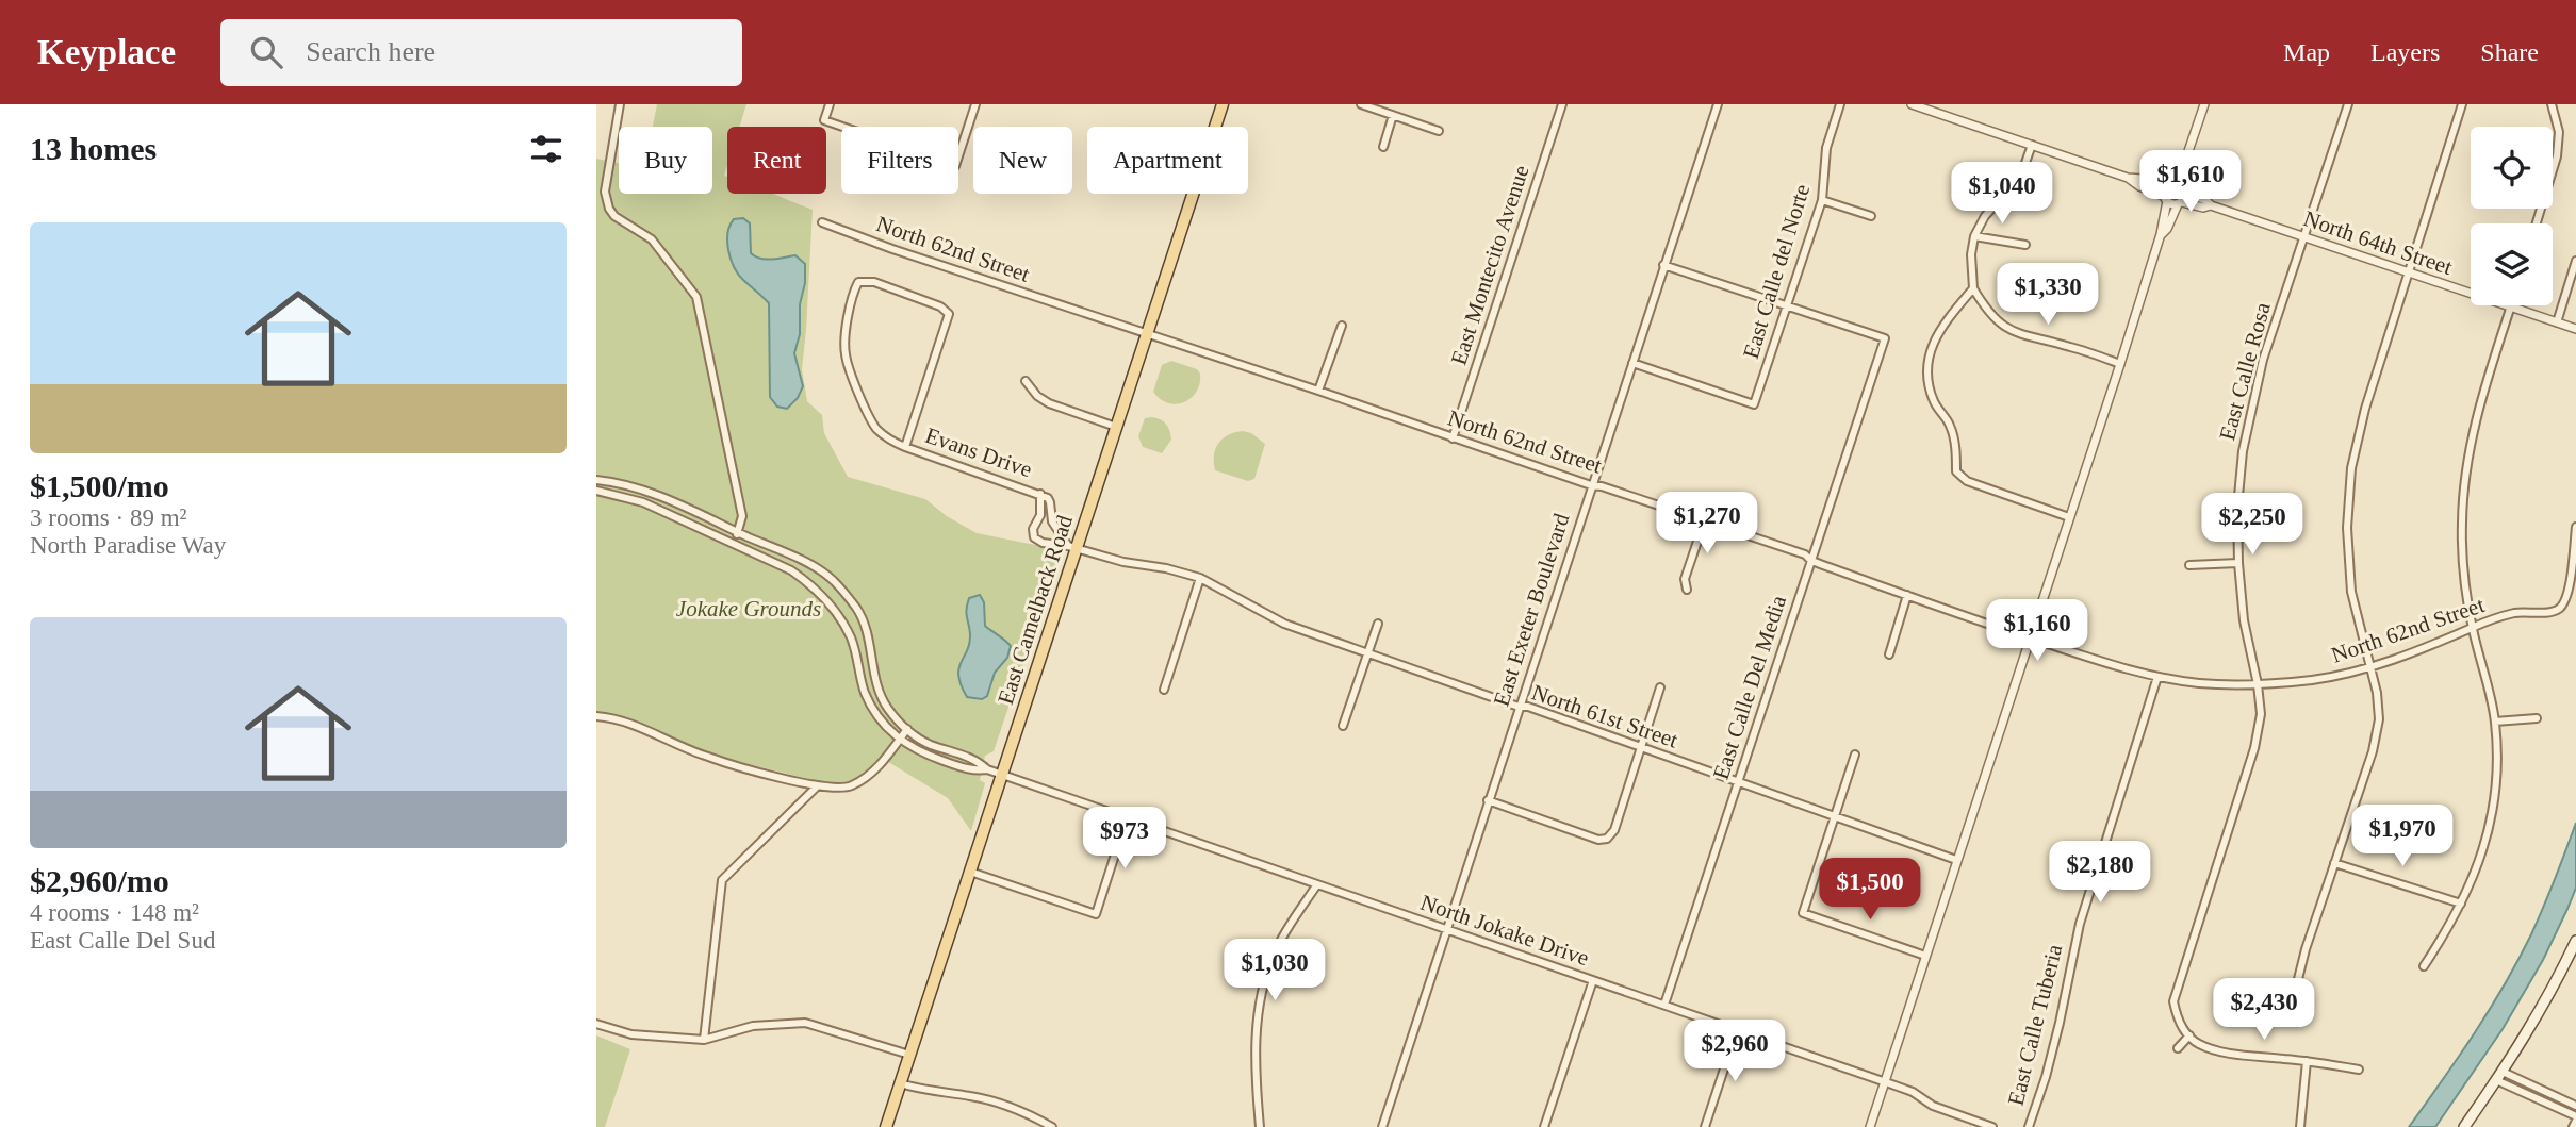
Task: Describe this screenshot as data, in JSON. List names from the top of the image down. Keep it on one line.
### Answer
{"streets":{"main road":["East Camelback Road"],"street":["North 64th Street","North 62nd Street","East Montecito Avenue","East Calle del Norte","East Calle Rosa","Evans Drive","East Exeter Boulevard","East Calle Del Media","North 61st Street","North Jokake Drive","East Calle Tuberia"]},"crossings":[["North 64th Street","East Calle Rosa"],["North 62nd Street","East Montecito Avenue"],["North 62nd Street","East Calle Rosa"],["North 62nd Street","East Camelback Road"],["North 62nd Street","East Exeter Boulevard"],["North 62nd Street","East Calle Del Media"],["North 62nd Street","East Calle Tuberia"],["East Calle del Norte","East Exeter Boulevard"],["East Calle del Norte","East Calle Del Media"],["Evans Drive","East Camelback Road"],["Evans Drive","North 61st Street"],["East Camelback Road","North 61st Street"],["East Camelback Road","North Jokake Drive"],["East Exeter Boulevard","North 61st Street"],["East Exeter Boulevard","North Jokake Drive"],["East Calle Del Media","North 61st Street"],["East Calle Del Media","North Jokake Drive"]],"parks":["Jokake Grounds"],"page":{"header":"Keyplace","search":"Search here","nav":["Map","Layers","Share"],"heading":"13 homes","chip":["Buy","Rent","Filters","New","Apartment"],"price":["$1,610","$1,040","$1,330","$1,270","$2,250","$1,160","$1,970","$973","$2,180","$1,500","$1,030","$2,430","$2,960"],"list":[{"name":"$1,500/mo","note":"3 rooms · 89 m² · North Paradise Way"},{"name":"$2,960/mo","note":"4 rooms · 148 m² · East Calle Del Sud"}]}}
